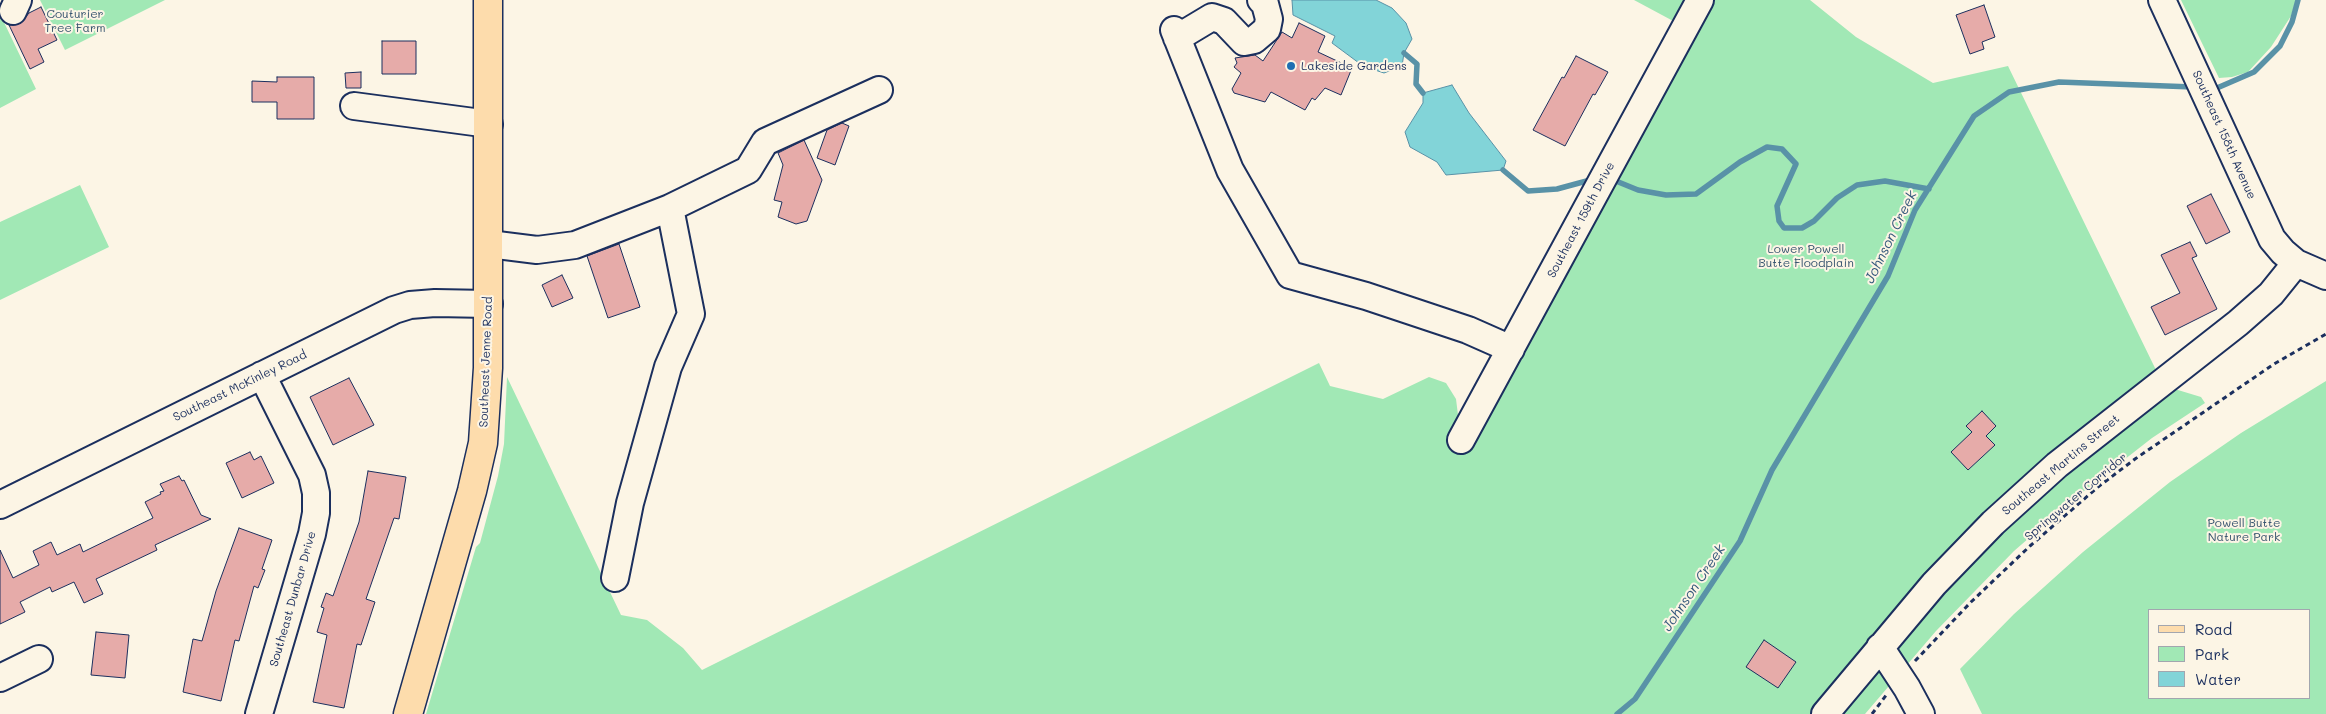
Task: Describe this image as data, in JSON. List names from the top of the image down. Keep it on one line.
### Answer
{"streets":{"main road":["Southeast Jenne Road"],"street":["Southeast 158th Avenue","Southeast 159th Drive","Southeast McKinley Road","Southeast Martins Street","Southeast Dunbar Drive"],"path":["Springwater Corridor"]},"crossings":[["Southeast 158th Avenue","Southeast Martins Street"],["Southeast Jenne Road","Southeast McKinley Road"],["Southeast McKinley Road","Southeast Dunbar Drive"]],"water":["Johnson Creek"],"parks":["Couturier Tree Farm","Lower Powell Butte Floodplain","Powell Butte Nature Park"],"places":["Lakeside Gardens"],"legend":["Road","Park","Water"]}
